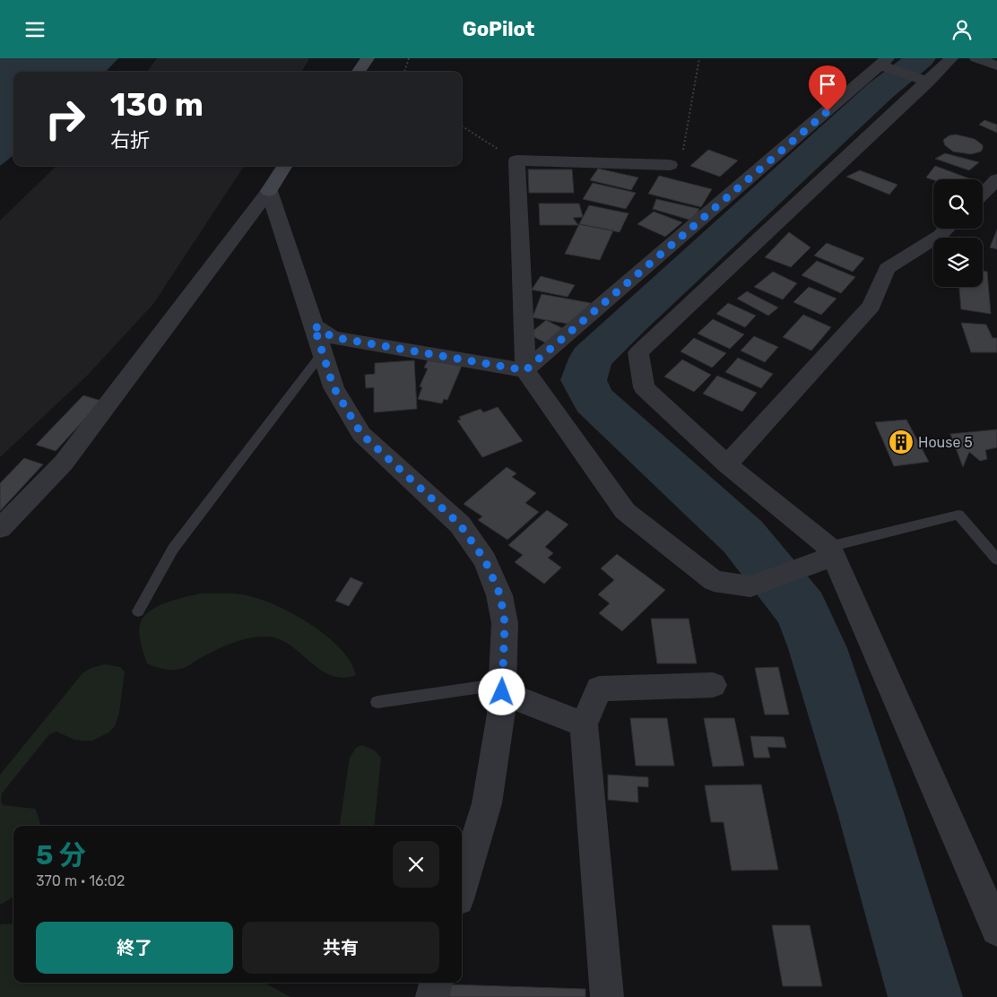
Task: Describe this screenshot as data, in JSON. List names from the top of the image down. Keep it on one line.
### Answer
{"places":{"building":["House 5"]},"page":{"header":"GoPilot","turn":["130 m","右折"],"heading":["5 分","370 m · 16:02"],"buttons":["終了","共有"]}}
